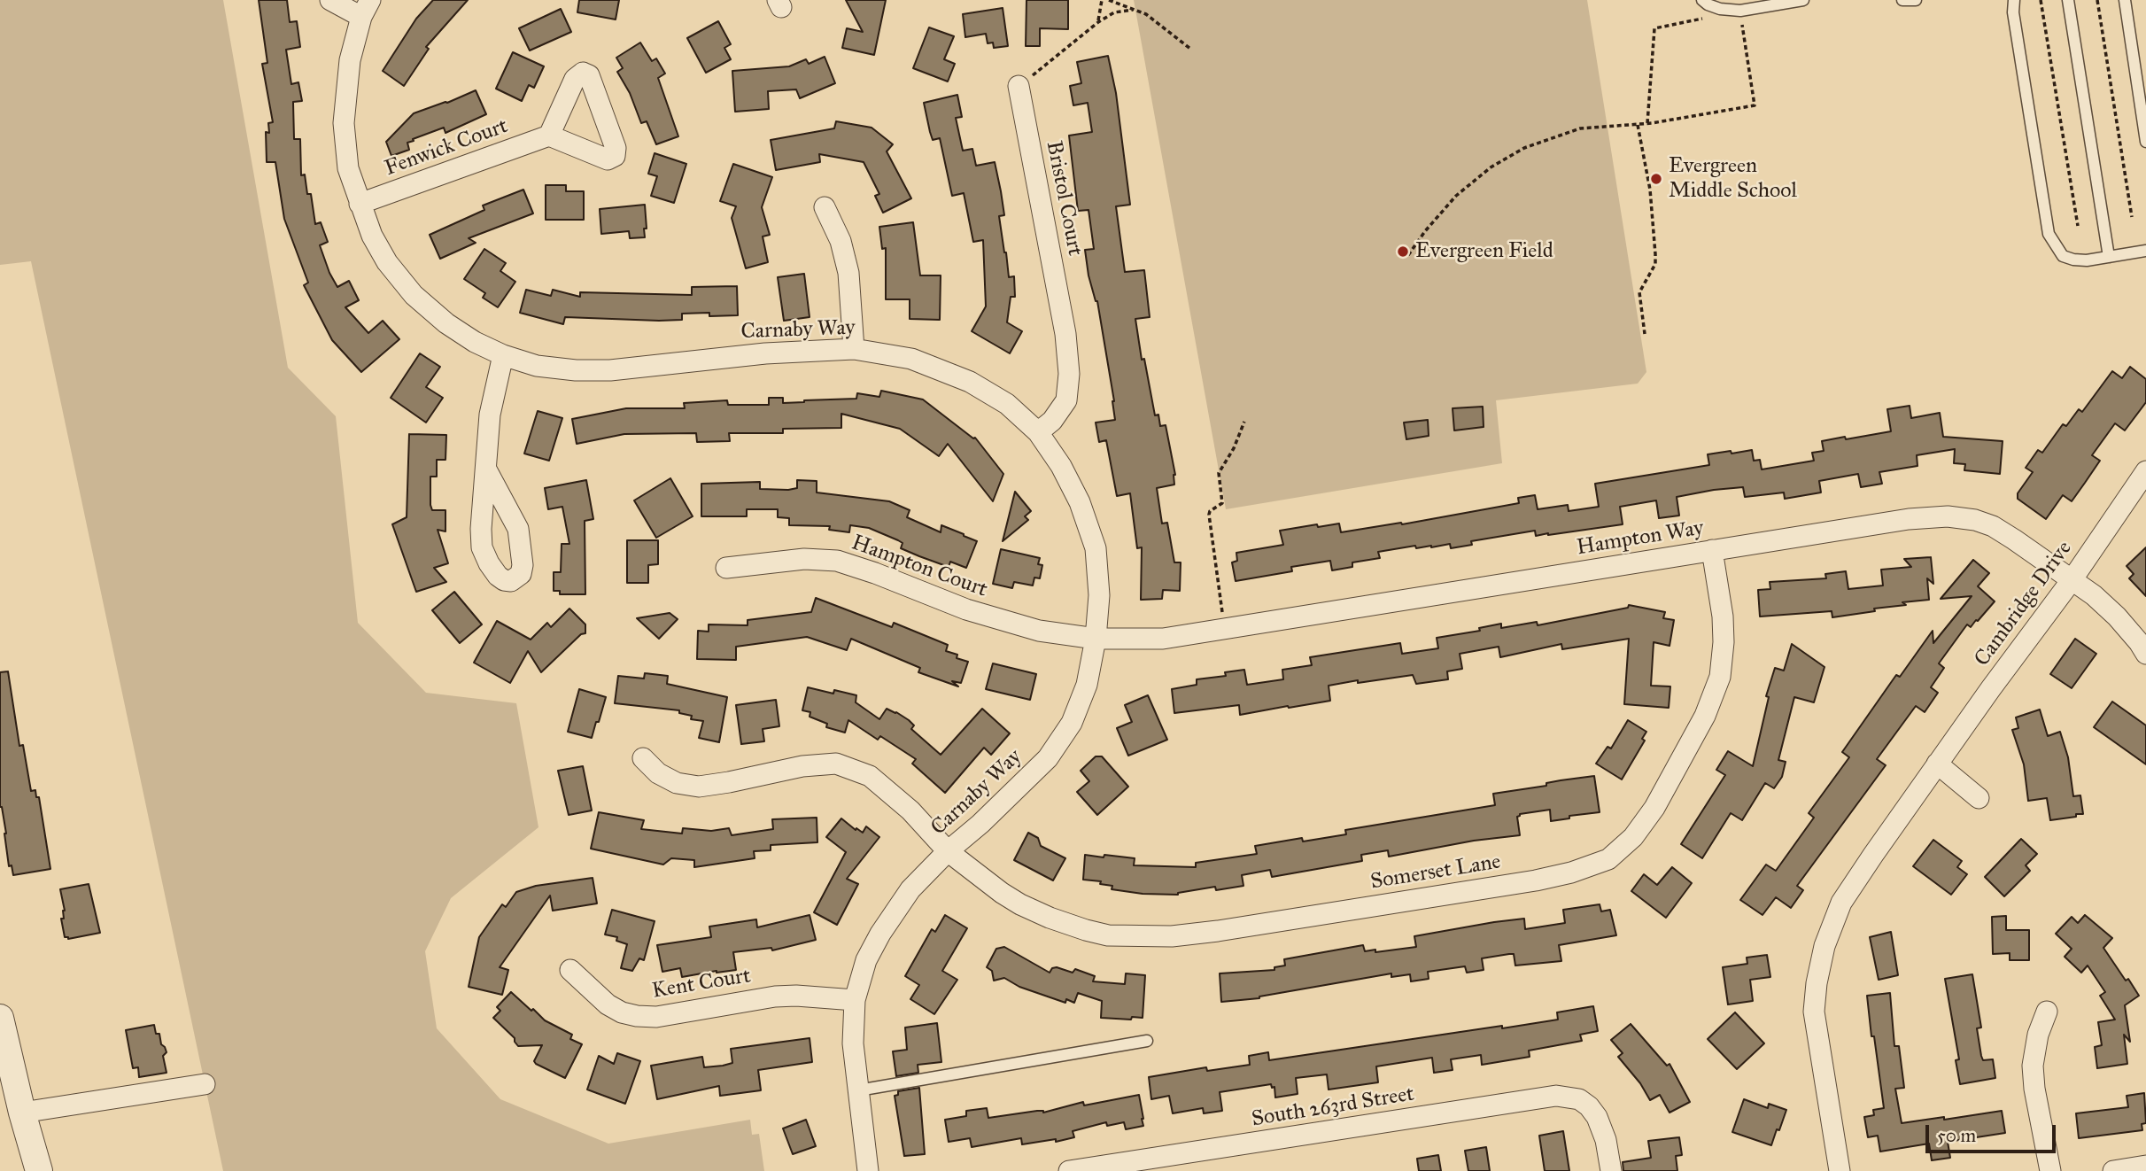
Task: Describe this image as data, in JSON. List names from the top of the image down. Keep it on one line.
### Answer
{"streets":{"street":["Fenwick Court","Bristol Court","Carnaby Way","Hampton Way","Hampton Court","Cambridge Drive","Somerset Lane","Kent Court","South 263rd Street"]},"crossings":[["Fenwick Court","Carnaby Way"],["Bristol Court","Carnaby Way"],["Carnaby Way","Hampton Way"],["Carnaby Way","Hampton Court"],["Carnaby Way","Somerset Lane"],["Carnaby Way","Kent Court"],["Hampton Way","Hampton Court"],["Hampton Way","Cambridge Drive"],["Hampton Way","Somerset Lane"]],"places":["Evergreen Middle School","Evergreen Field"],"scale_bar":"50 m"}
